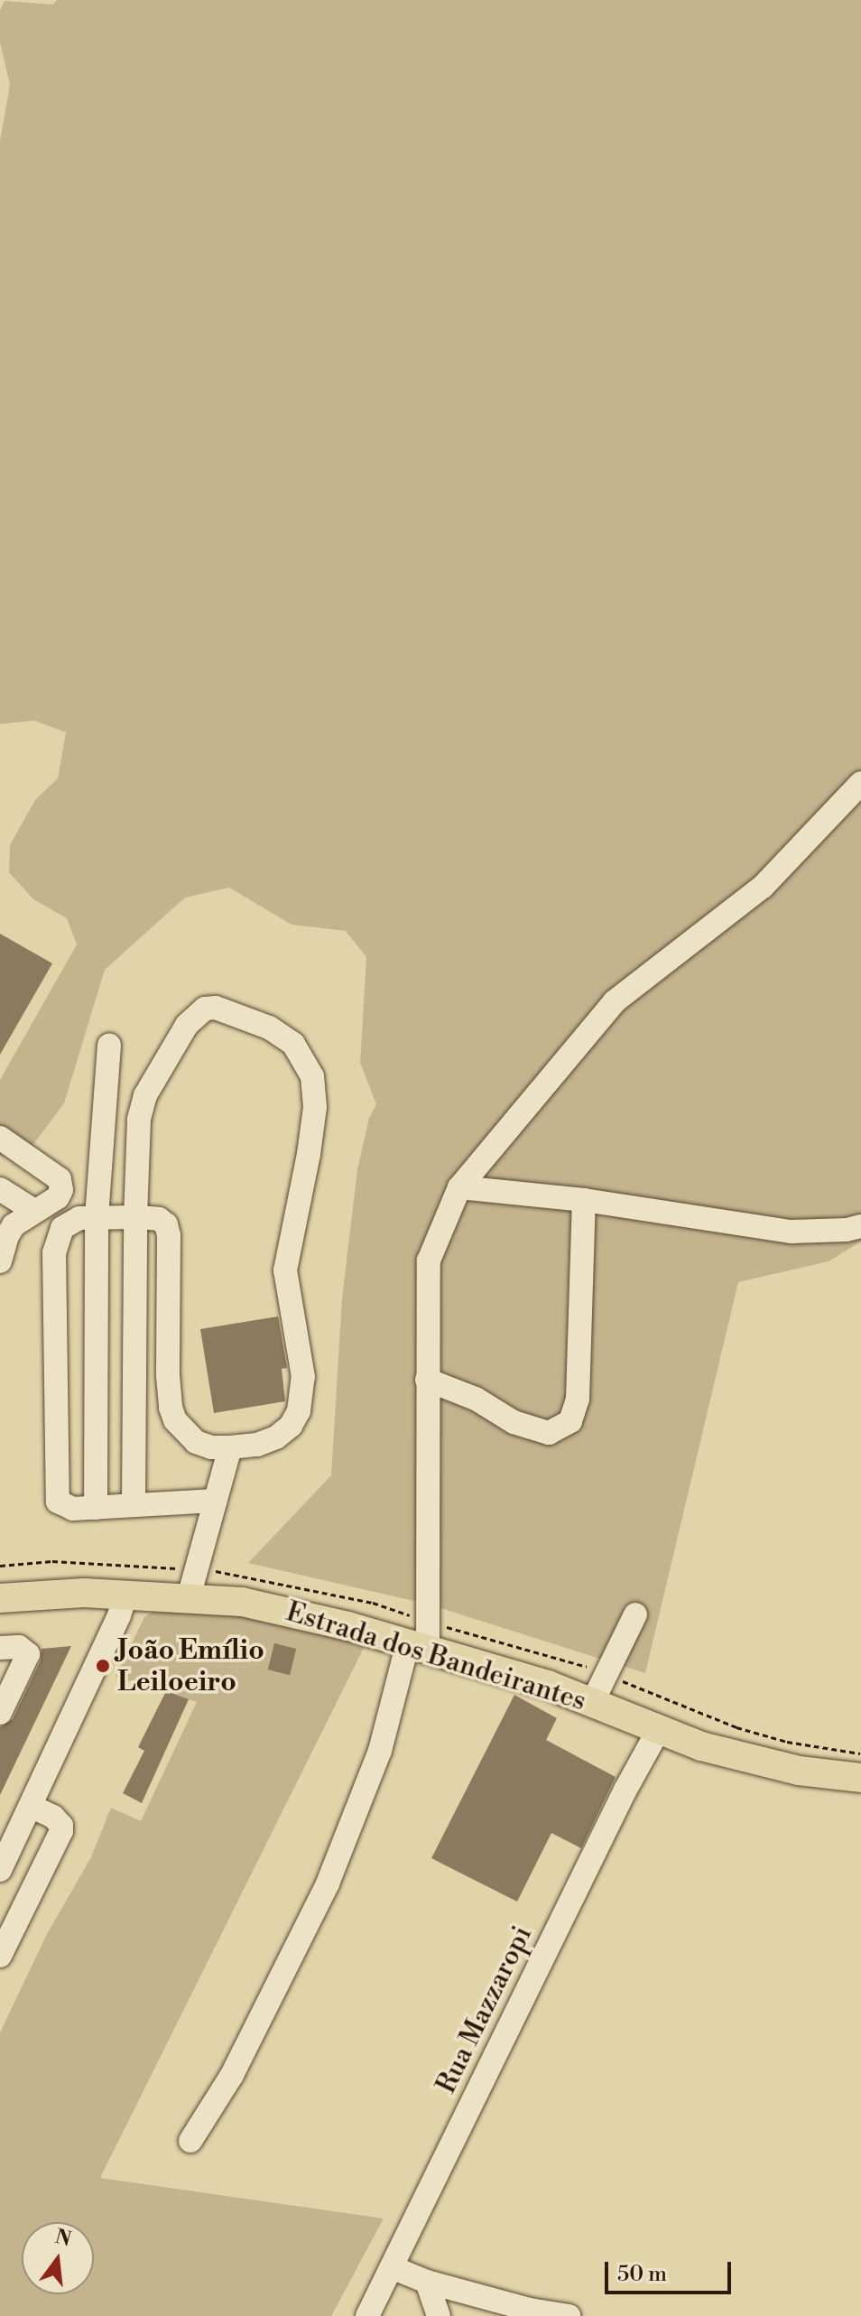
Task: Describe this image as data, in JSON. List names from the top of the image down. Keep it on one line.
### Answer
{"streets":{"main road":["Estrada dos Bandeirantes"],"street":["Rua Mazzaropi"]},"crossings":[["Estrada dos Bandeirantes","Rua Mazzaropi"]],"places":["João Emílio Leiloeiro"],"scale_bar":"50 m","north":"top"}
